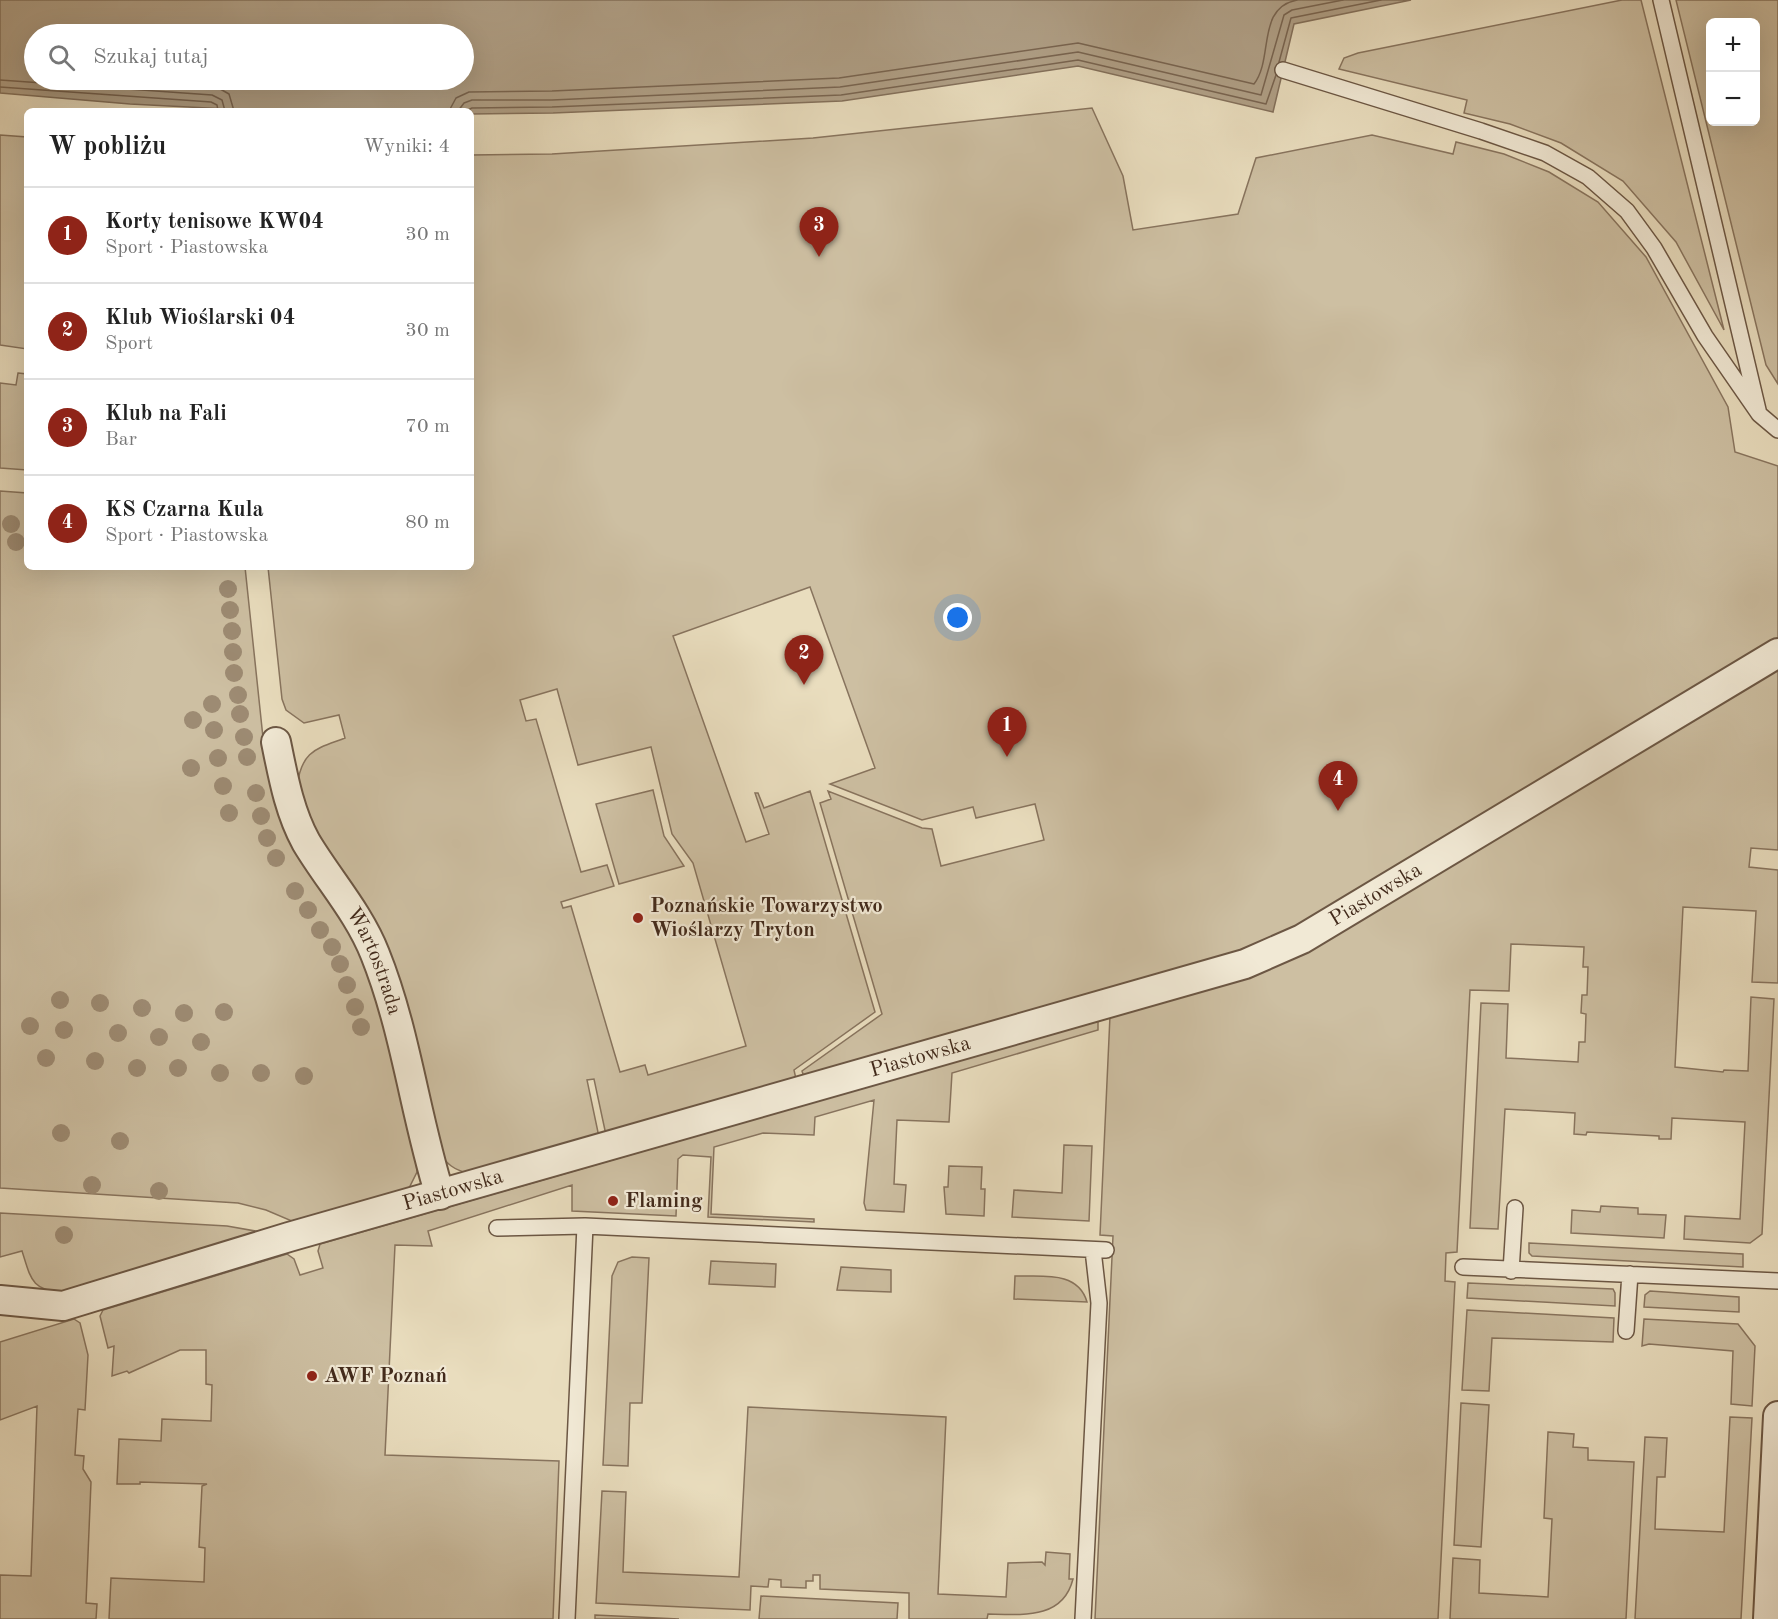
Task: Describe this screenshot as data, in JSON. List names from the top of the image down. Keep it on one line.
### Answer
{"streets":{"street":["Piastowska","Wartostrada"]},"crossings":[["Piastowska","Wartostrada"]],"places":["Poznańskie Towarzystwo Wioślarzy Tryton","Flaming","AWF Poznań"],"page":{"map_buttons":["+","−"],"search":"Szukaj tutaj","heading":["W pobliżu","Wyniki: 4"],"list":[{"mark":"1","name":"Korty tenisowe KW04","note":"Sport · Piastowska","value":"30 m"},{"mark":"2","name":"Klub Wioślarski 04","note":"Sport","value":"30 m"},{"mark":"3","name":"Klub na Fali","note":"Bar","value":"70 m"},{"mark":"4","name":"KS Czarna Kula","note":"Sport · Piastowska","value":"80 m"}],"pins":["3","2","1","4"]}}
